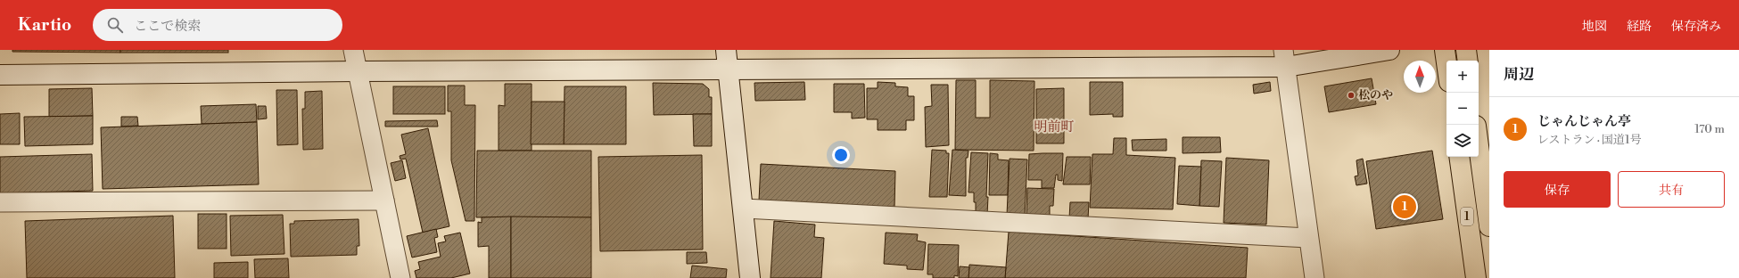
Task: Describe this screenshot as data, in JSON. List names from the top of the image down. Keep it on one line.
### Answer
{"streets":{"highway":["1"]},"districts":["明前町"],"places":["松のや"],"north":"top","page":{"header":"Kartio","search":"ここで検索","nav":["地図","経路","保存済み"],"heading":"周辺","map_buttons":["+","−"],"list":[{"mark":"1","name":"じゃんじゃん亭","note":"レストラン · 国道1号","value":"170 m"}],"buttons":["保存","共有"],"pins":"1"}}
